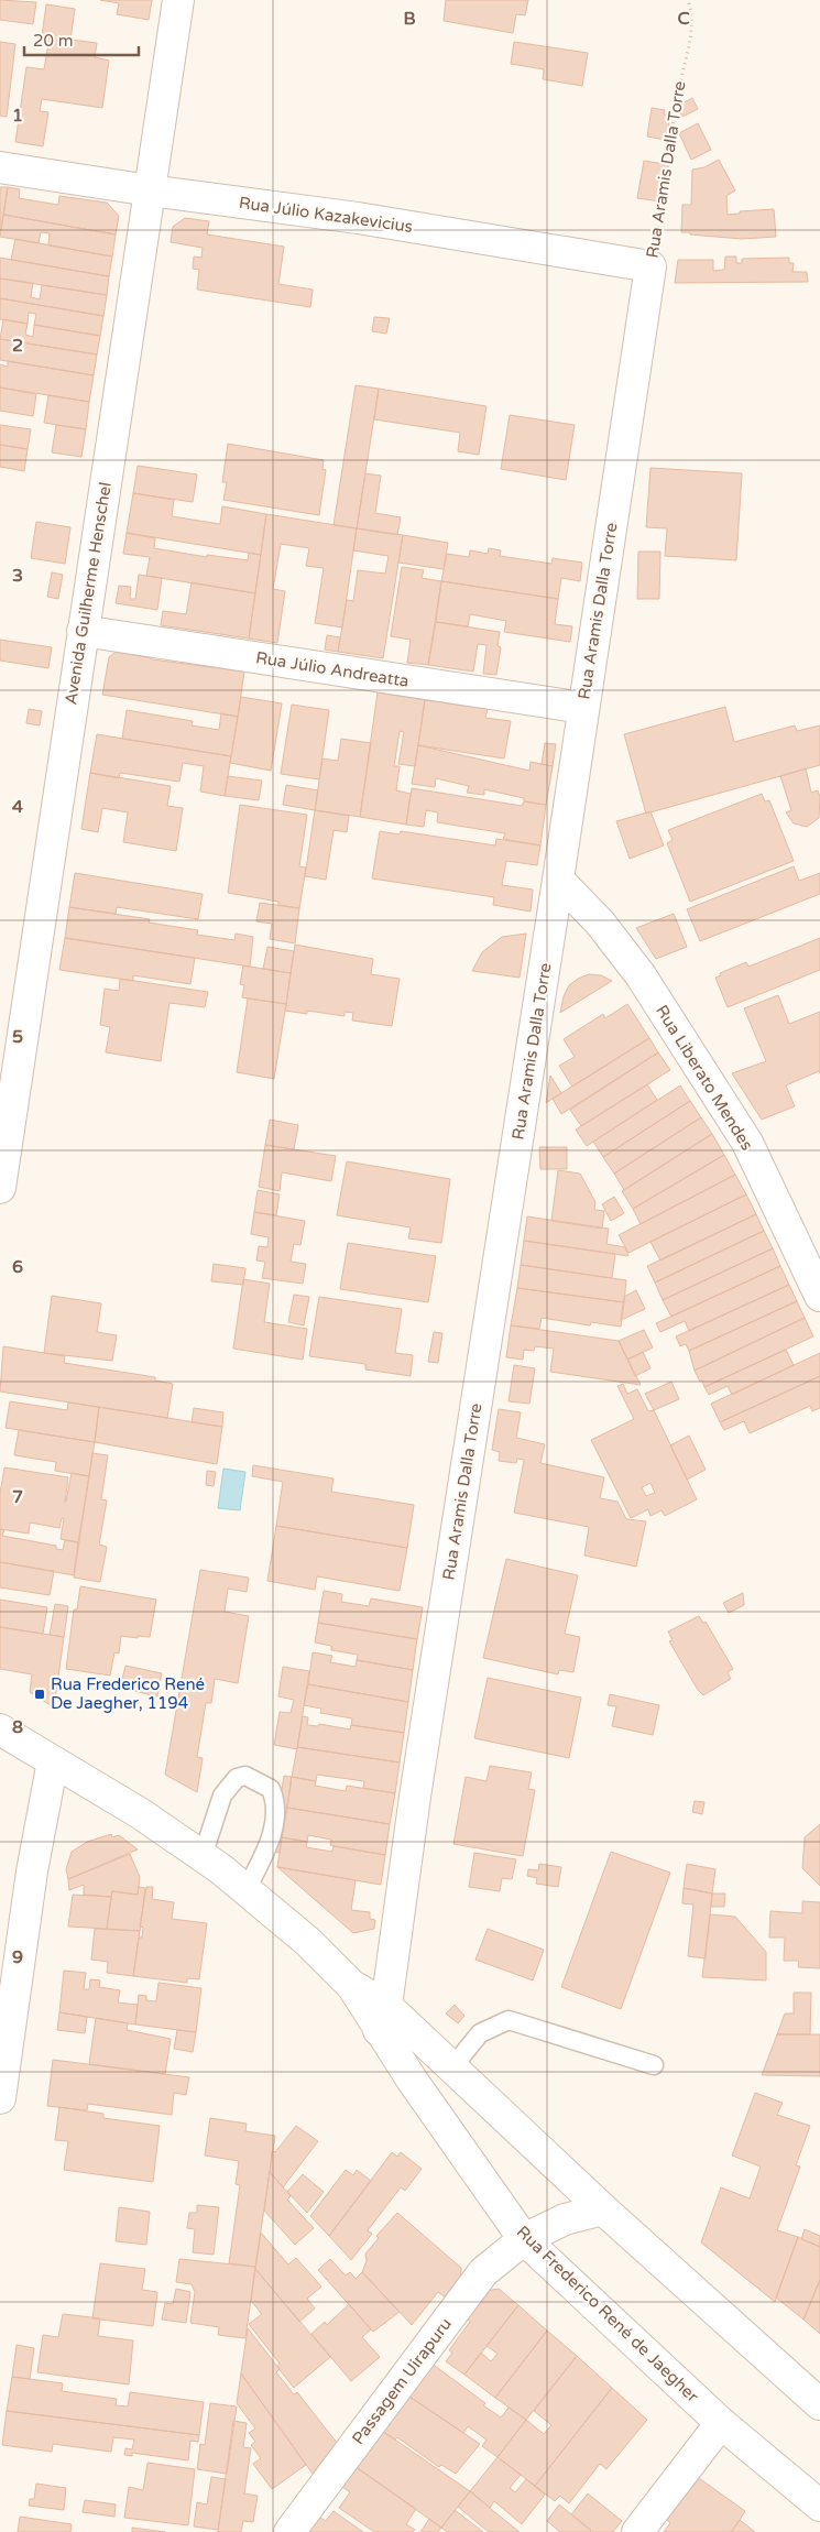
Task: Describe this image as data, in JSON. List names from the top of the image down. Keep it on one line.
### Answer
{"streets":{"street":["Rua Aramis Dalla Torre","Rua Júlio Kazakevicius","Avenida Guilherme Henschel","Rua Júlio Andreatta","Rua Liberato Mendes","Rua Frederico René de Jaegher","Passagem Uirapuru"]},"crossings":[["Rua Aramis Dalla Torre","Rua Júlio Kazakevicius"],["Rua Aramis Dalla Torre","Rua Júlio Andreatta"],["Rua Aramis Dalla Torre","Rua Liberato Mendes"],["Rua Aramis Dalla Torre","Rua Frederico René de Jaegher"],["Rua Júlio Kazakevicius","Avenida Guilherme Henschel"],["Avenida Guilherme Henschel","Rua Júlio Andreatta"],["Rua Frederico René de Jaegher","Passagem Uirapuru"]],"places":{"transit":["Rua Frederico René De Jaegher, 1194"]},"scale_bar":"20 m","grid":{"columns":["B","C"],"rows":["1","2","3","4","5","6","7","8","9"]}}
